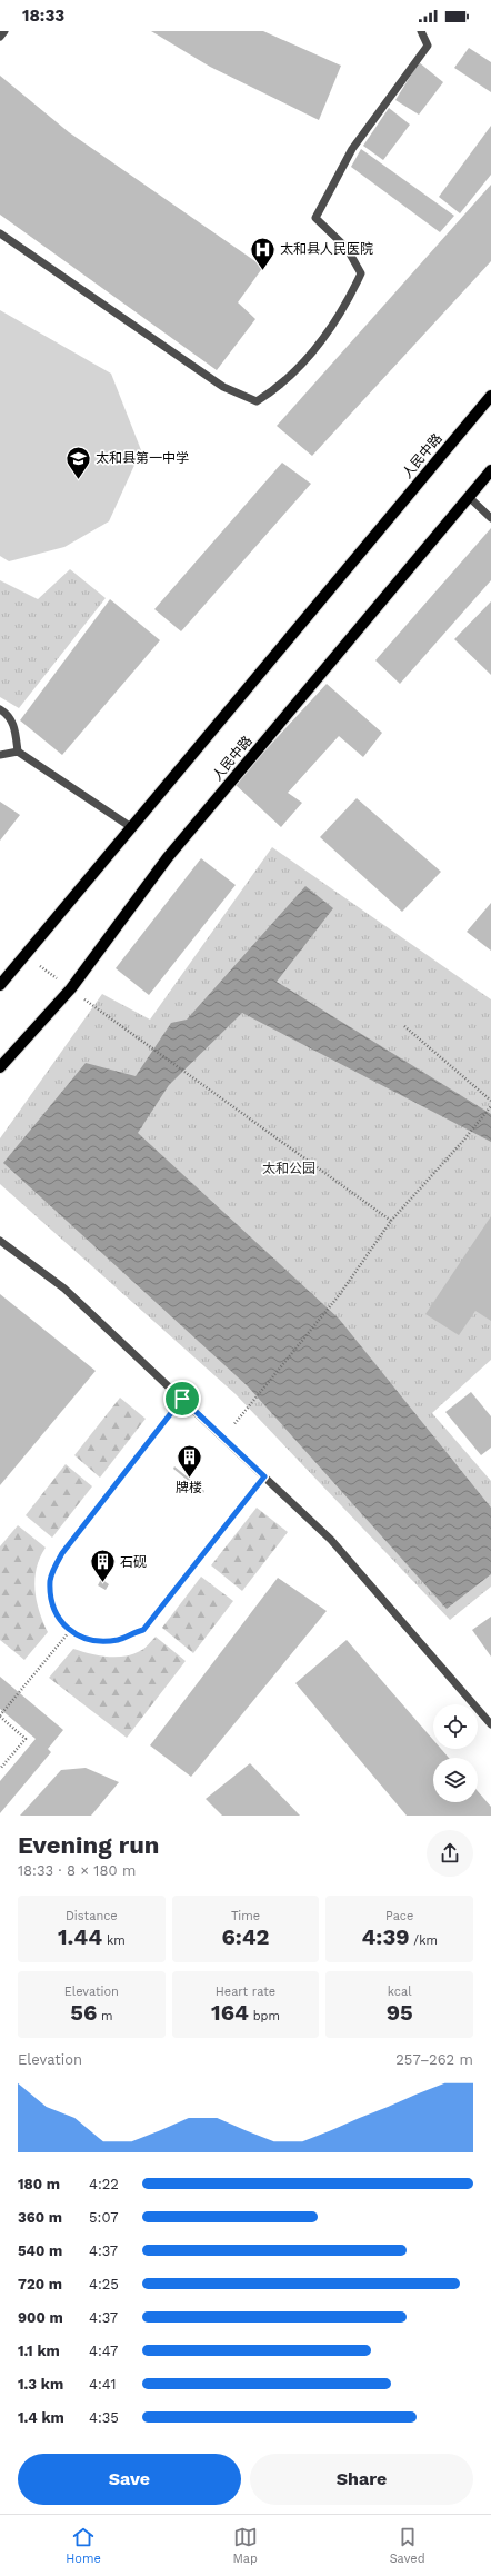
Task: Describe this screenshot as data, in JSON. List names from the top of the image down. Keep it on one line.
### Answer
{"streets":{"main road":["人民中路"]},"parks":["太和公园"],"places":{"hospital":["太和县人民医院"],"school or university":["太和县第一中学"],"building":["牌楼","石砚"]},"page":{"status":"18:33","heading":["Evening run","18:33 · 8 × 180 m"],"stats":[["Distance","1.44 km"],["Time","6:42"],["Pace","4:39 /km"],["Elevation","56 m"],["Heart rate","164 bpm"],["kcal","95"]],"chart":["Elevation","257–262 m"],"list":[{"name":"180 m","note":"4:22"},{"name":"360 m","note":"5:07"},{"name":"540 m","note":"4:37"},{"name":"720 m","note":"4:25"},{"name":"900 m","note":"4:37"},{"name":"1.1 km","note":"4:47"},{"name":"1.3 km","note":"4:41"},{"name":"1.4 km","note":"4:35"}],"buttons":["Save","Share"],"tabs":["Home","Map","Saved"]}}
